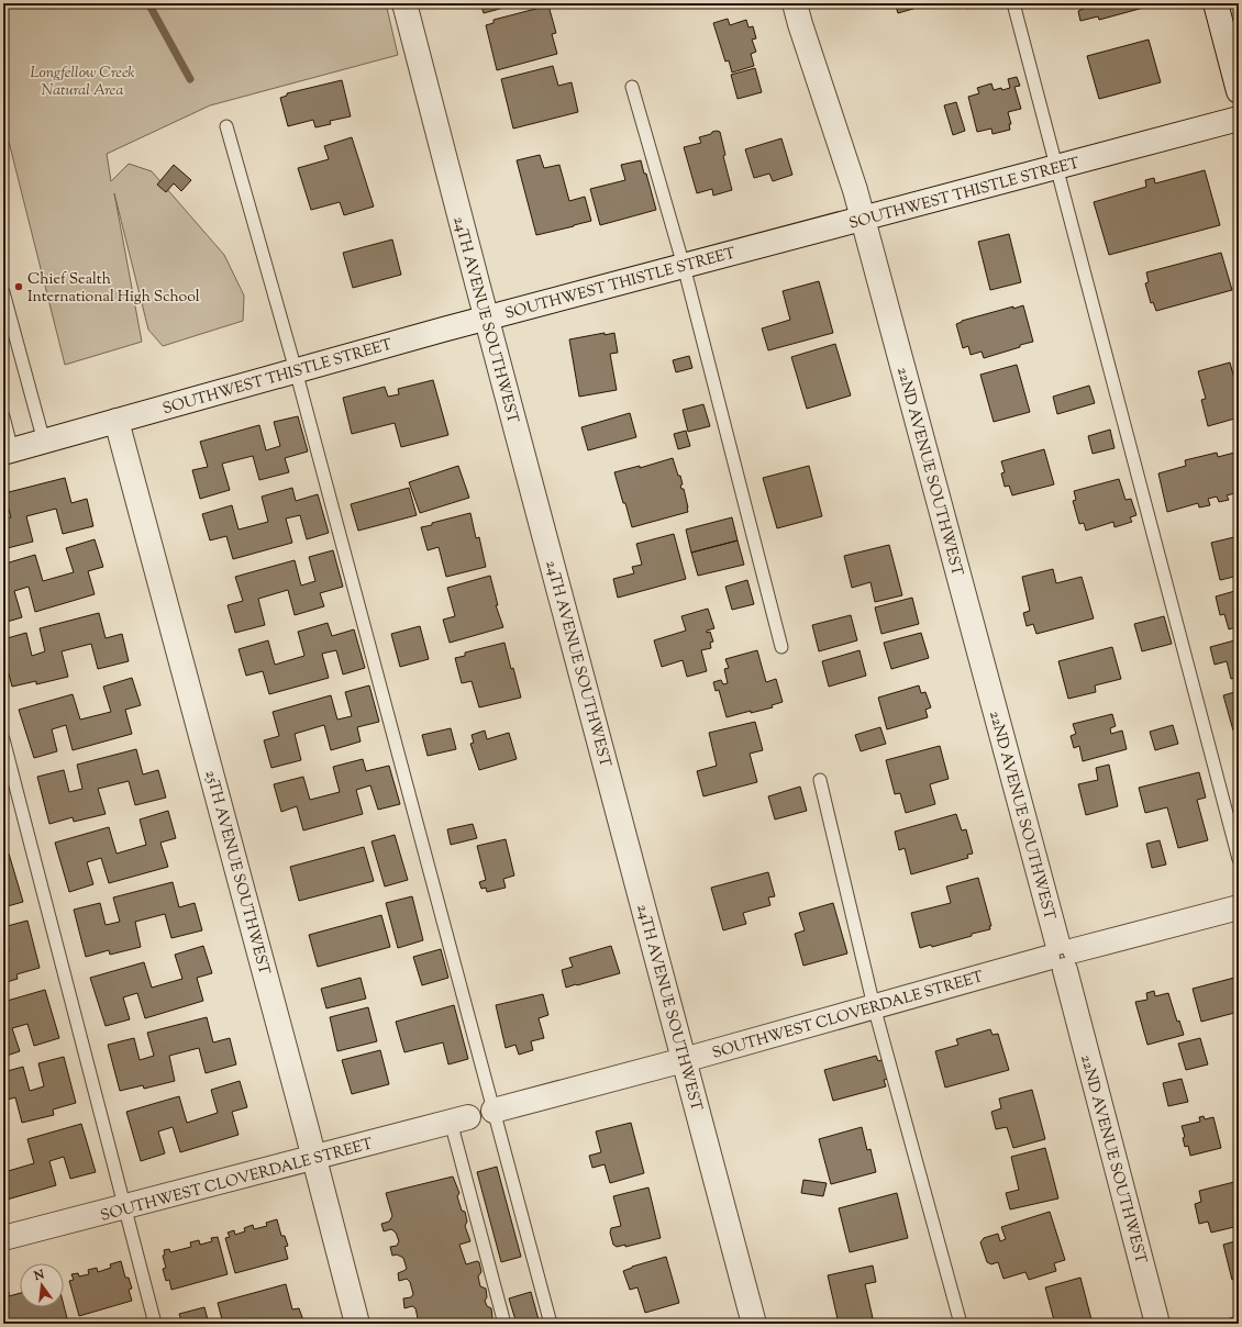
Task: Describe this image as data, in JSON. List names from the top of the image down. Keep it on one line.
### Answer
{"streets":{"street":["SOUTHWEST THISTLE STREET","24TH AVENUE SOUTHWEST","22ND AVENUE SOUTHWEST","25TH AVENUE SOUTHWEST","SOUTHWEST CLOVERDALE STREET"]},"crossings":[["SOUTHWEST THISTLE STREET","24TH AVENUE SOUTHWEST"],["SOUTHWEST THISTLE STREET","22ND AVENUE SOUTHWEST"],["SOUTHWEST THISTLE STREET","25TH AVENUE SOUTHWEST"],["24TH AVENUE SOUTHWEST","SOUTHWEST CLOVERDALE STREET"],["22ND AVENUE SOUTHWEST","SOUTHWEST CLOVERDALE STREET"],["25TH AVENUE SOUTHWEST","SOUTHWEST CLOVERDALE STREET"]],"parks":["Longfellow Creek Natural Area"],"places":["Chief Sealth International High School"],"north":"top"}
